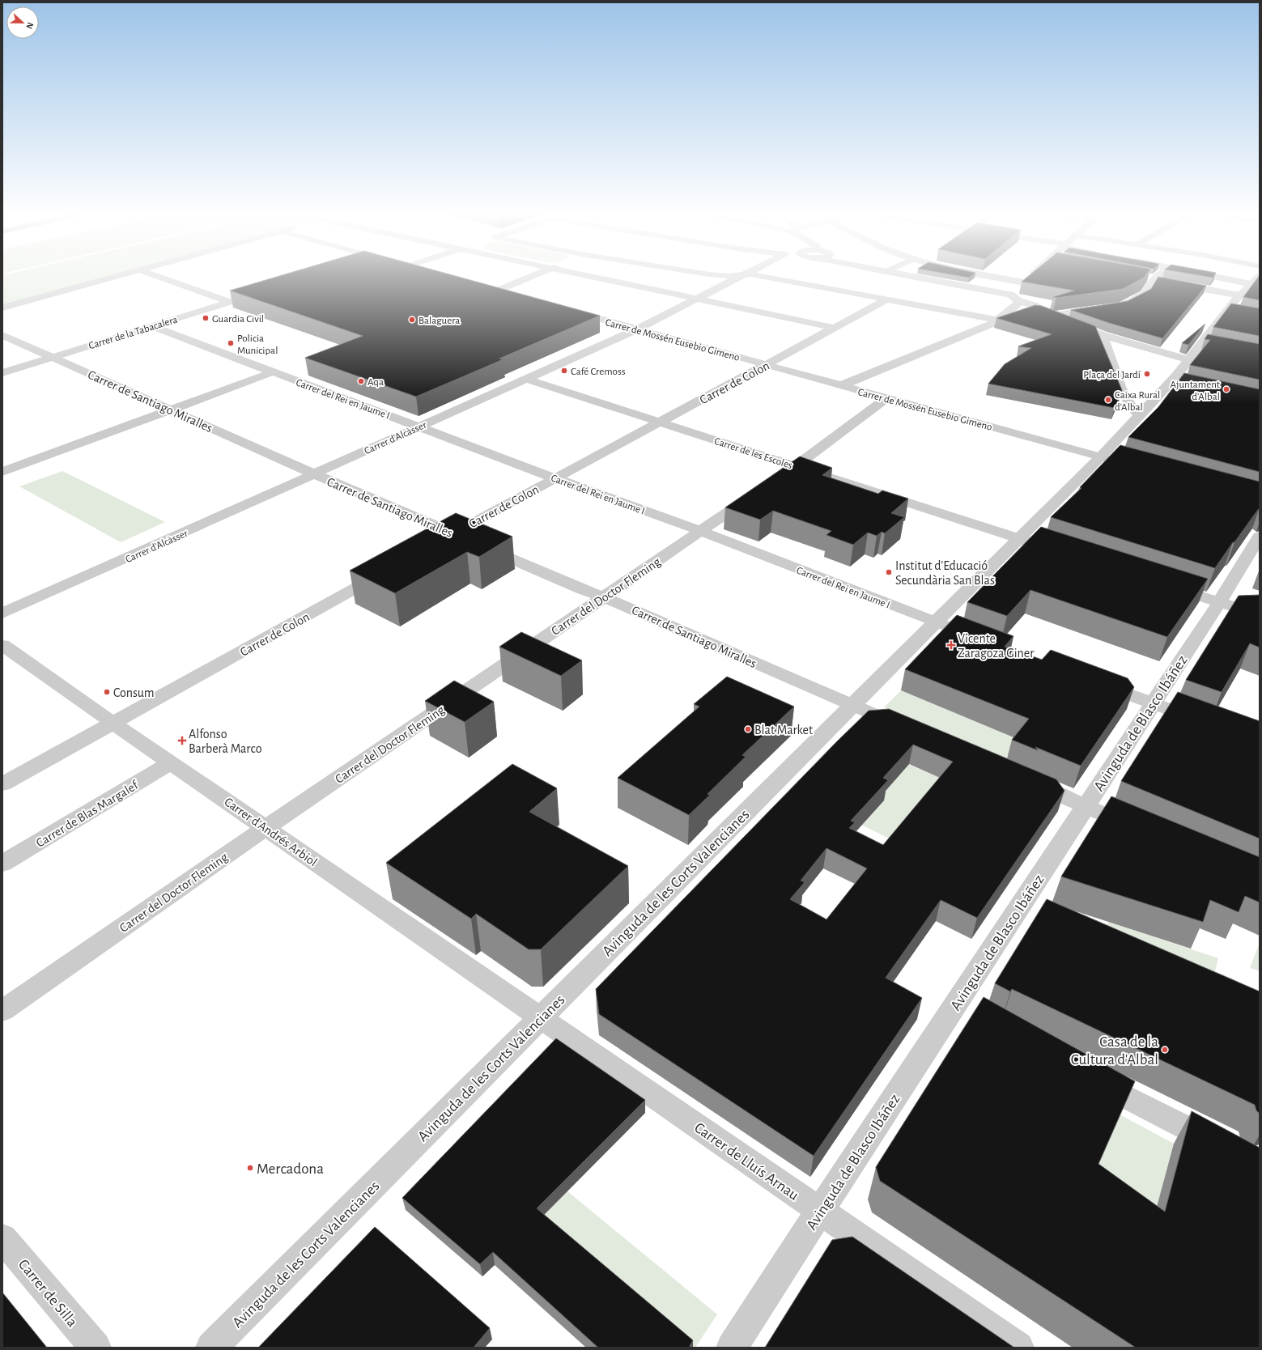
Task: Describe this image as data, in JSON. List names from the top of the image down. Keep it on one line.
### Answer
{"streets":{"street":["Carrer de la Tabacalera","Carrer de Mossén Eusebio Gimeno","Carrer de Colon","Carrer del Rei en Jaume I","Carrer de Santiago Miralles","Carrer d'Alcàsser","Carrer de les Escoles","Carrer del Doctor Fleming","Avinguda de Blasco Ibáñez","Carrer de Blas Margalef","Carrer d'Andrés Arbiol","Avinguda de les Corts Valencianes","Carrer de Lluís Arnau","Carrer de Silla"]},"crossings":[["Carrer de la Tabacalera","Carrer del Rei en Jaume I"],["Carrer de la Tabacalera","Carrer de Santiago Miralles"],["Carrer de Mossén Eusebio Gimeno","Carrer de Colon"],["Carrer de Mossén Eusebio Gimeno","Carrer d'Alcàsser"],["Carrer de Mossén Eusebio Gimeno","Avinguda de les Corts Valencianes"],["Carrer de Colon","Carrer del Rei en Jaume I"],["Carrer de Colon","Carrer de Santiago Miralles"],["Carrer de Colon","Carrer de les Escoles"],["Carrer de Colon","Carrer d'Andrés Arbiol"],["Carrer del Rei en Jaume I","Carrer d'Alcàsser"],["Carrer del Rei en Jaume I","Carrer del Doctor Fleming"],["Carrer del Rei en Jaume I","Avinguda de les Corts Valencianes"],["Carrer de Santiago Miralles","Carrer d'Alcàsser"],["Carrer de Santiago Miralles","Carrer del Doctor Fleming"],["Carrer de Santiago Miralles","Avinguda de les Corts Valencianes"],["Carrer d'Alcàsser","Carrer de les Escoles"],["Carrer de les Escoles","Avinguda de les Corts Valencianes"],["Carrer del Doctor Fleming","Carrer d'Andrés Arbiol"],["Avinguda de Blasco Ibáñez","Carrer de Lluís Arnau"],["Carrer de Blas Margalef","Carrer d'Andrés Arbiol"],["Carrer d'Andrés Arbiol","Avinguda de les Corts Valencianes"],["Carrer d'Andrés Arbiol","Carrer de Lluís Arnau"],["Avinguda de les Corts Valencianes","Carrer de Lluís Arnau"]],"places":{"other":["Guardia Civil","Balaguera","Policia Municipal","Café Cremoss","Plaça del Jardí","Aqa","Ajuntament d'Albal","Caixa Rural d'Albal","Institut d'Educació Secundària San Blas","Consum","Blat Market","Casa de la Cultura d'Albal","Mercadona"],"health":["Vicente Zaragoza Giner","Alfonso Barberà Marco"]},"north":"right"}
